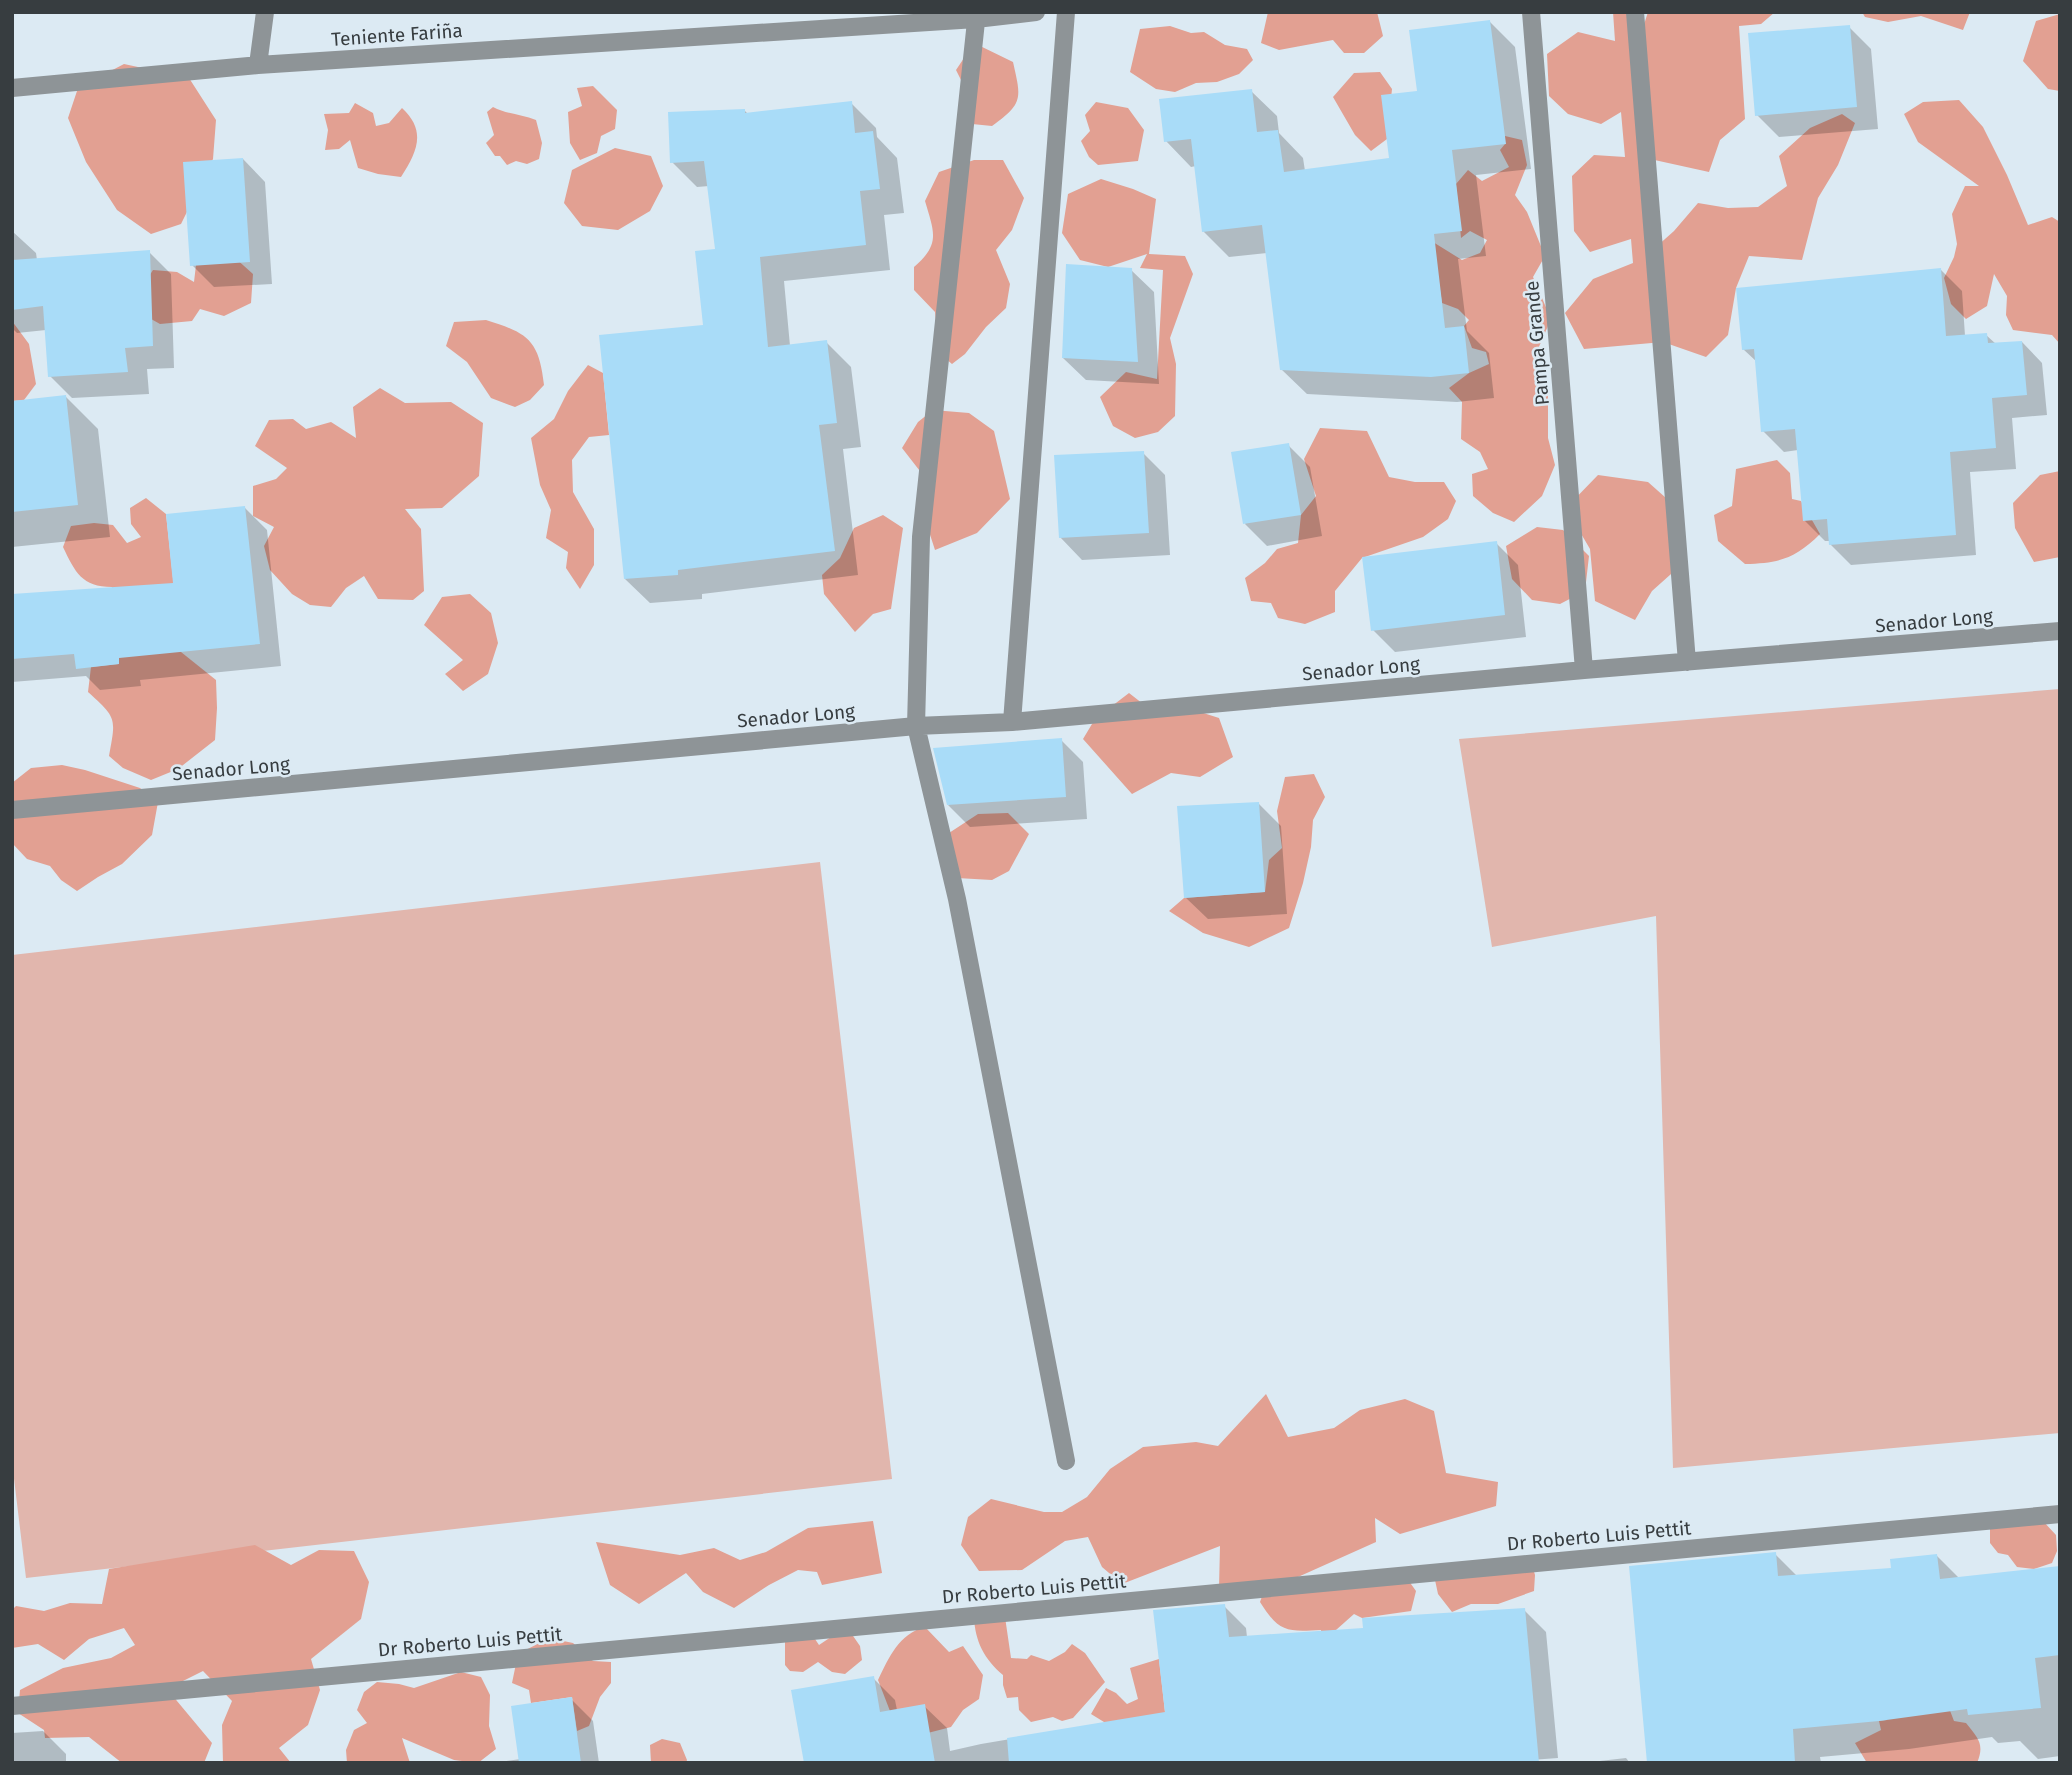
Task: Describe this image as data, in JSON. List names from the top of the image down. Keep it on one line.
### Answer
{"streets":{"street":["Teniente Fariña","Pampa Grande","Senador Long","Dr Roberto Luis Pettit"]},"crossings":[["Pampa Grande","Senador Long"]]}
